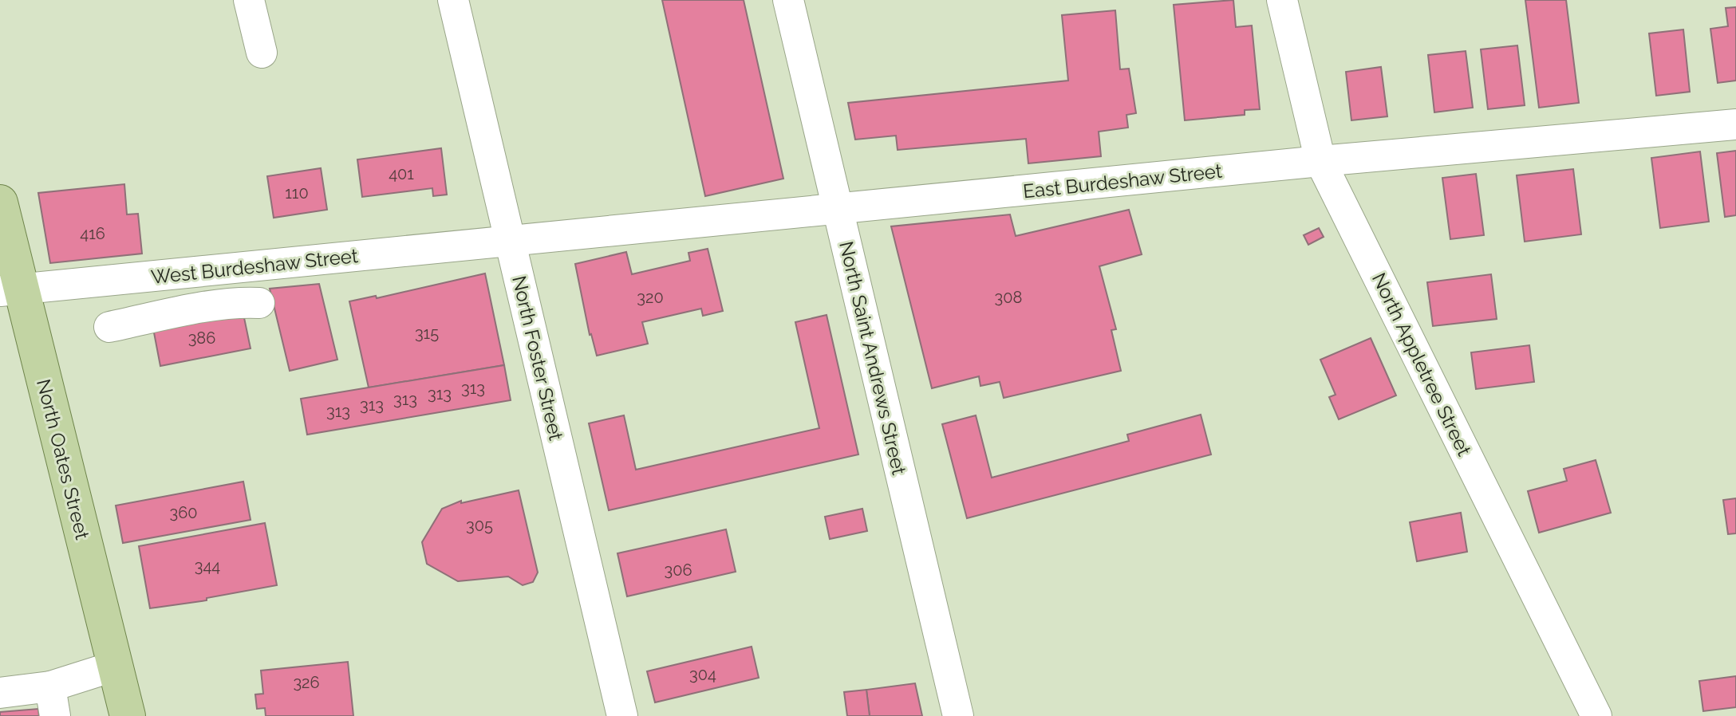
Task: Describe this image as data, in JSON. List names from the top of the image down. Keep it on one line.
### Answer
{"streets":{"main road":["North Oates Street"],"street":["East Burdeshaw Street","West Burdeshaw Street","North Foster Street","North Saint Andrews Street","North Appletree Street"]},"crossings":[["East Burdeshaw Street","West Burdeshaw Street"],["East Burdeshaw Street","North Foster Street"],["East Burdeshaw Street","North Saint Andrews Street"],["East Burdeshaw Street","North Appletree Street"],["West Burdeshaw Street","North Foster Street"],["West Burdeshaw Street","North Oates Street"]],"house_numbers":["401","110","416","320","308","315","386","313","313","313","313","313","360","305","344","306","304","326"]}
